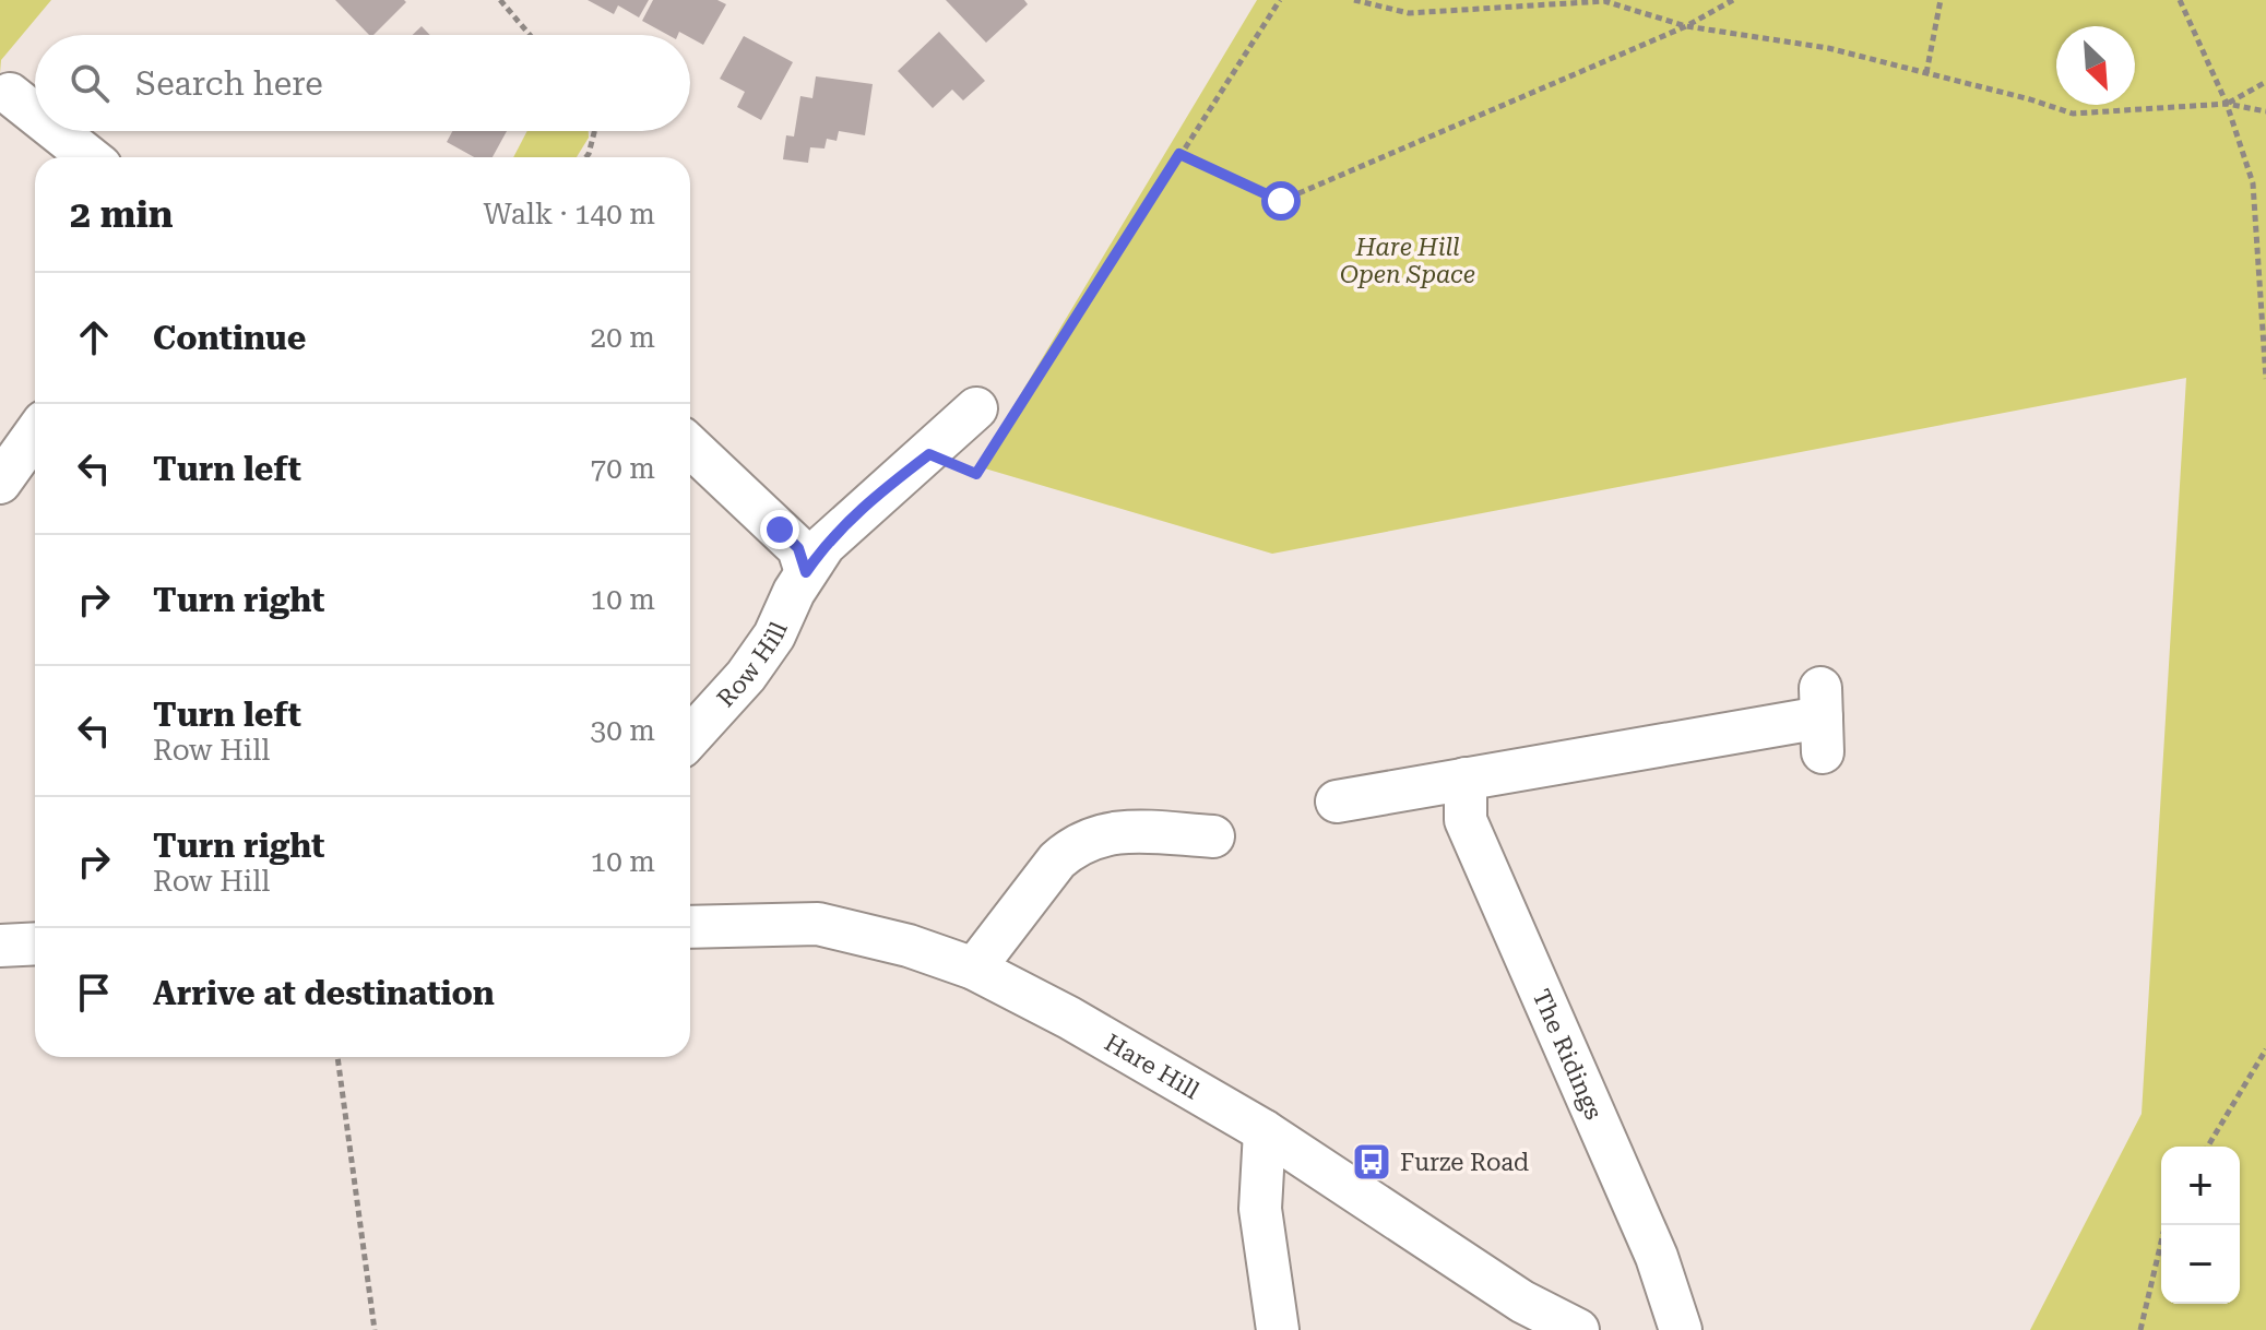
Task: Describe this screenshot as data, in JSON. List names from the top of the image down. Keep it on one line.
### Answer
{"streets":{"street":["Row Hill","The Ridings","Hare Hill"]},"parks":["Hare Hill Open Space"],"places":{"bus stop":["Furze Road"]},"north":"bottom right","page":{"search":"Search here","heading":["2 min","Walk · 140 m"],"list":[["Continue","20 m"],["Turn left","70 m"],["Turn right","10 m"],["Turn left","Row Hill","30 m"],["Turn right","Row Hill","10 m"],"Arrive at destination"],"map_buttons":["+","−"]}}
